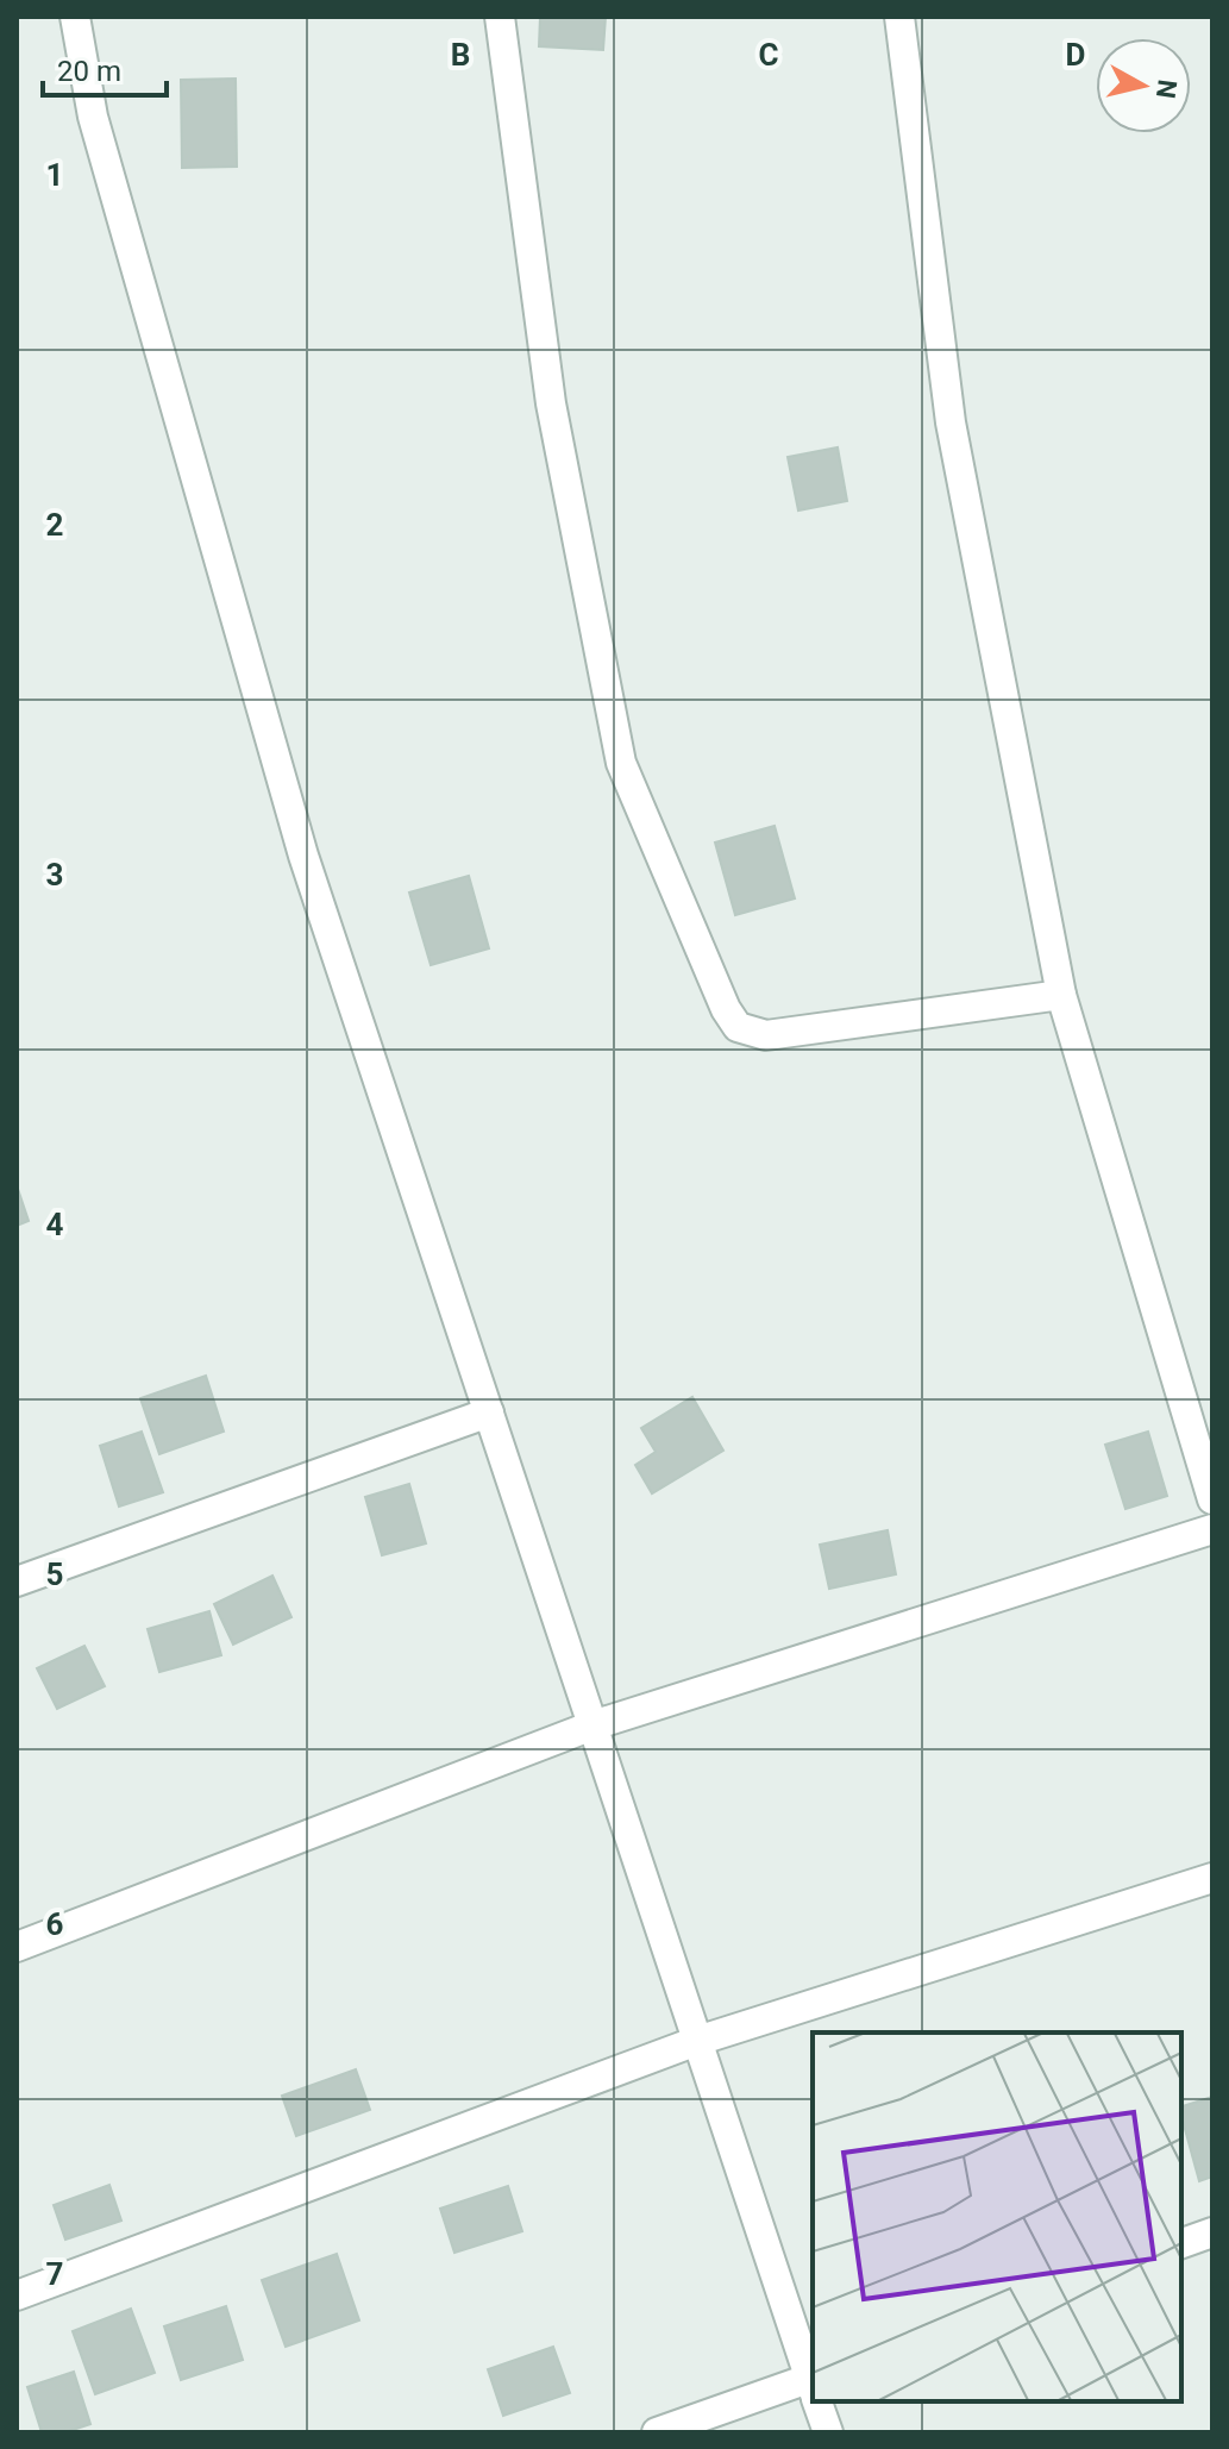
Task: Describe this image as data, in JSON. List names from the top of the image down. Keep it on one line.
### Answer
{"scale_bar":"20 m","north":"right","grid":{"columns":["B","C","D"],"rows":["1","2","3","4","5","6","7"]}}
